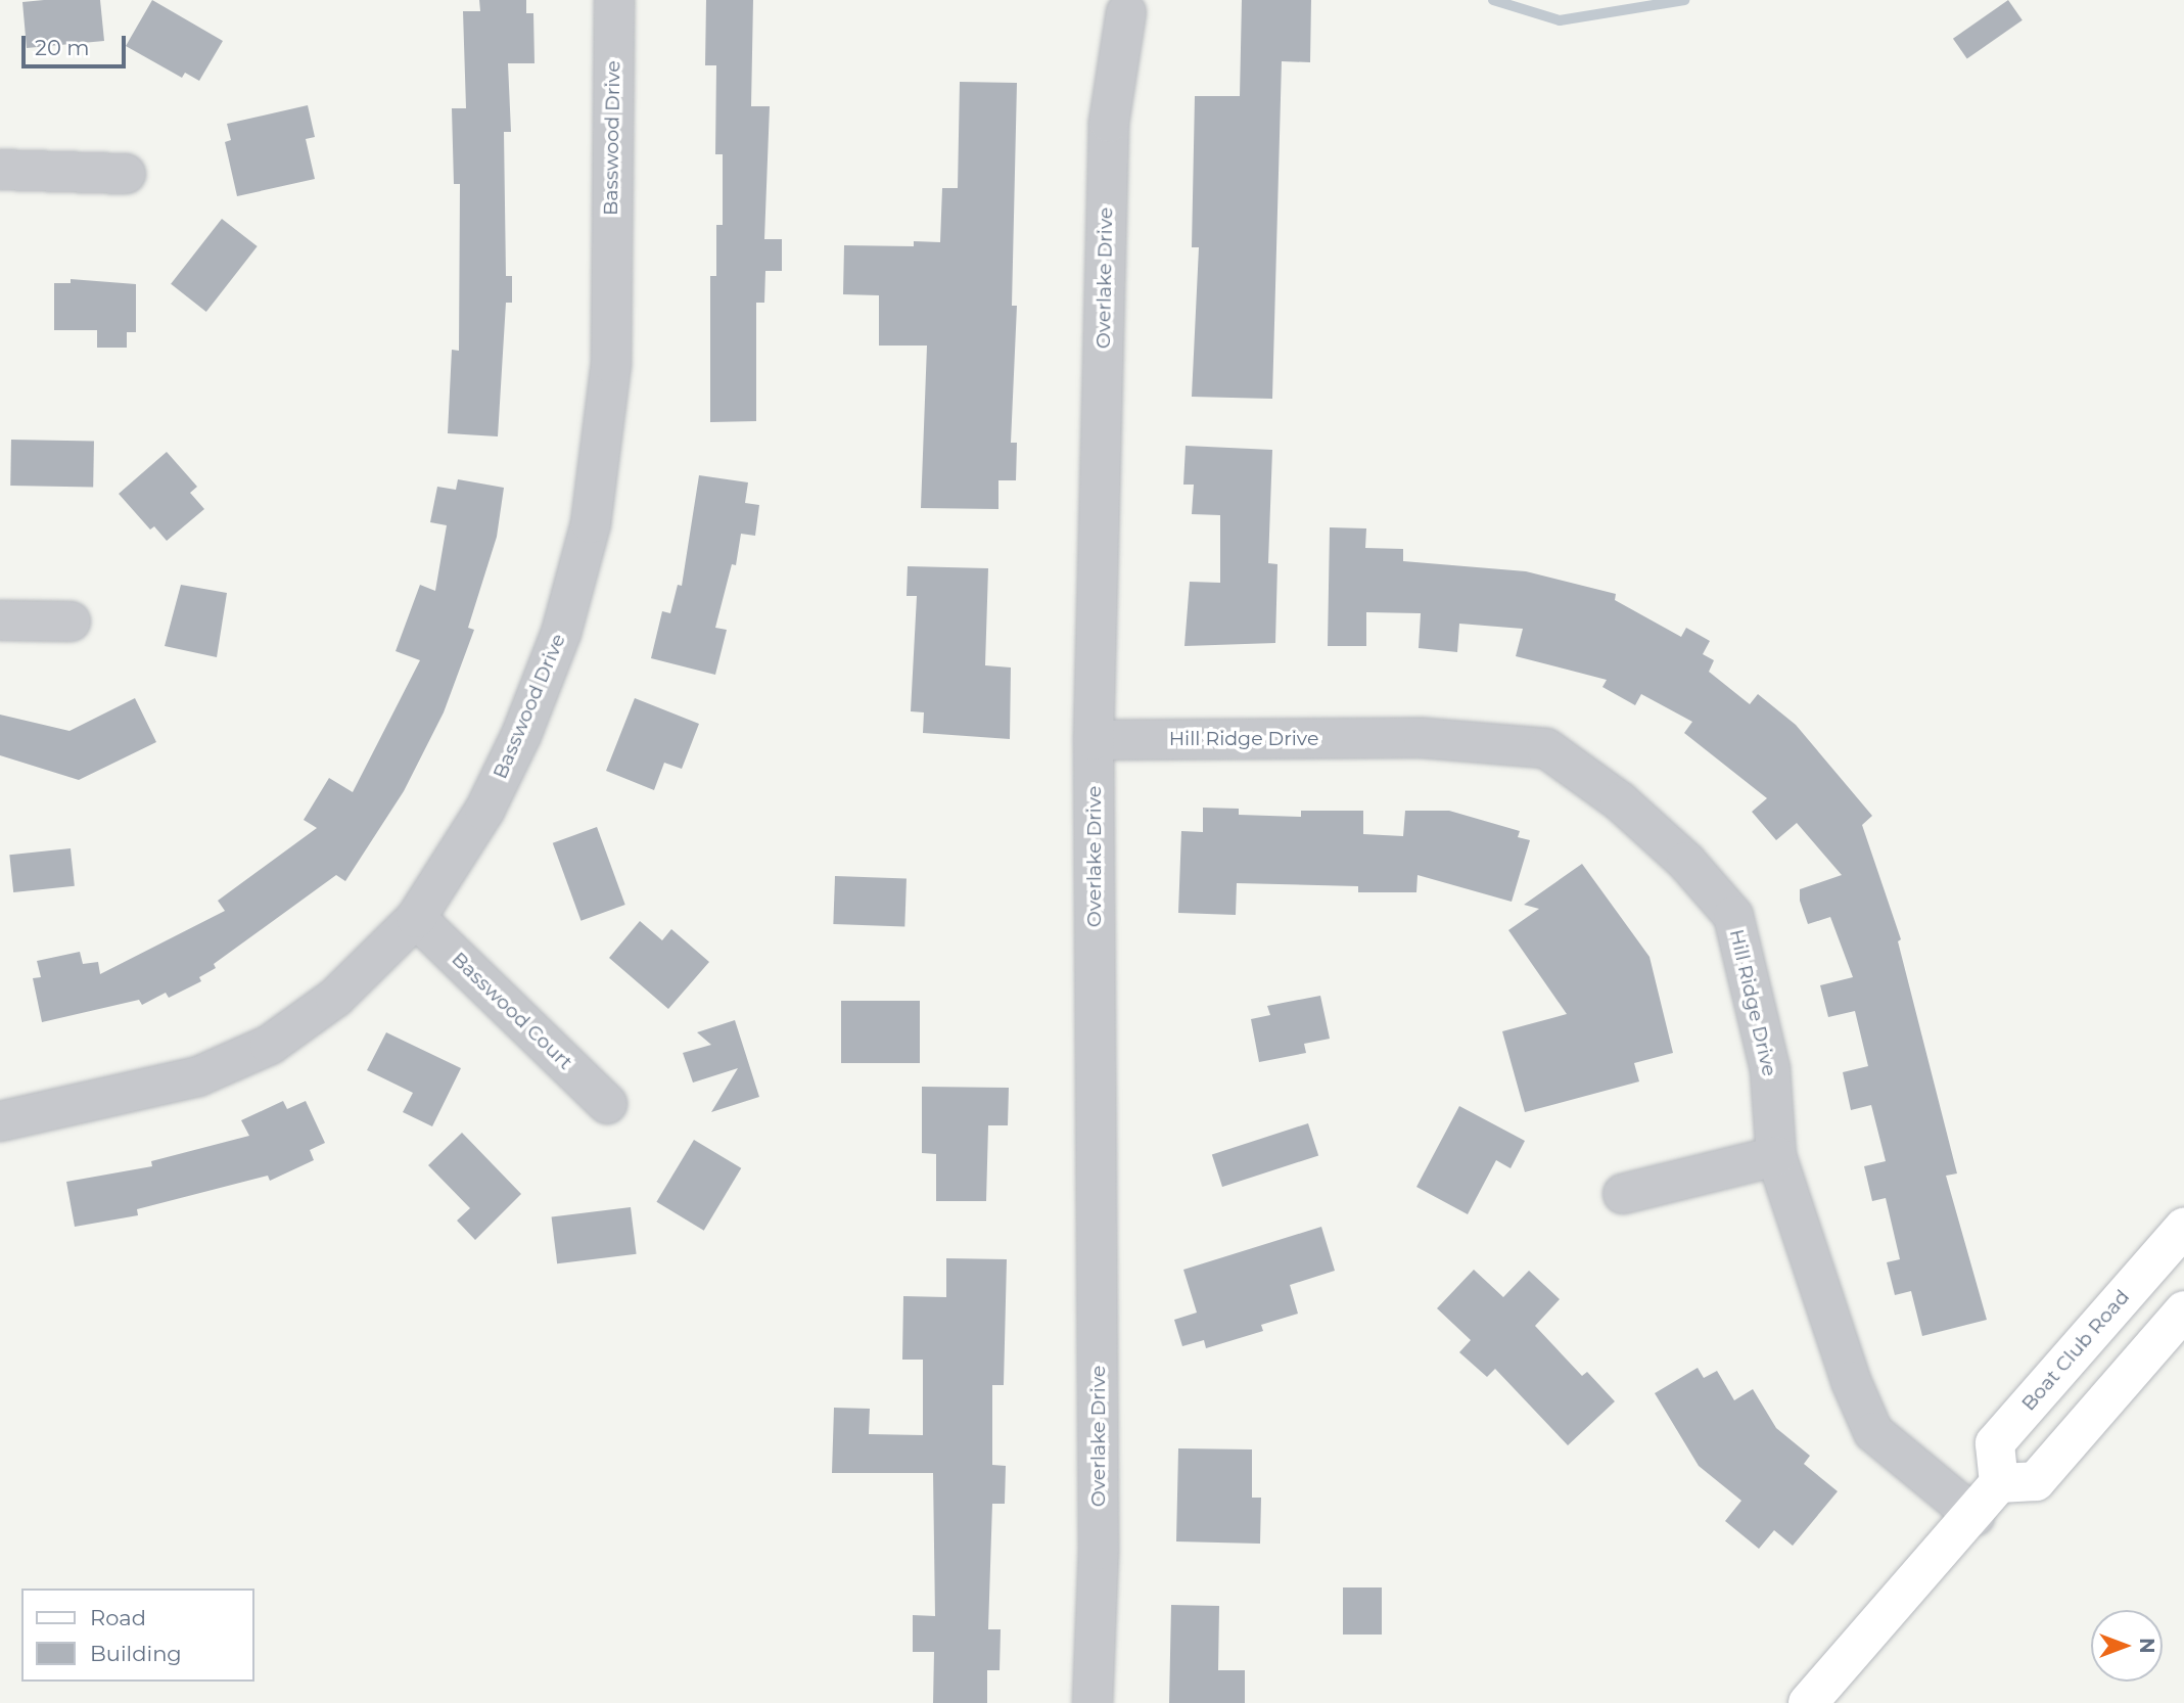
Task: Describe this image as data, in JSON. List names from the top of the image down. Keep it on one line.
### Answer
{"streets":{"main road":["Boat Club Road"],"street":["Basswood Drive","Overlake Drive","Hill Ridge Drive","Basswood Court"]},"crossings":[["Basswood Drive","Basswood Court"],["Overlake Drive","Hill Ridge Drive"]],"legend":["Road","Building"],"scale_bar":"20 m","north":"right"}
